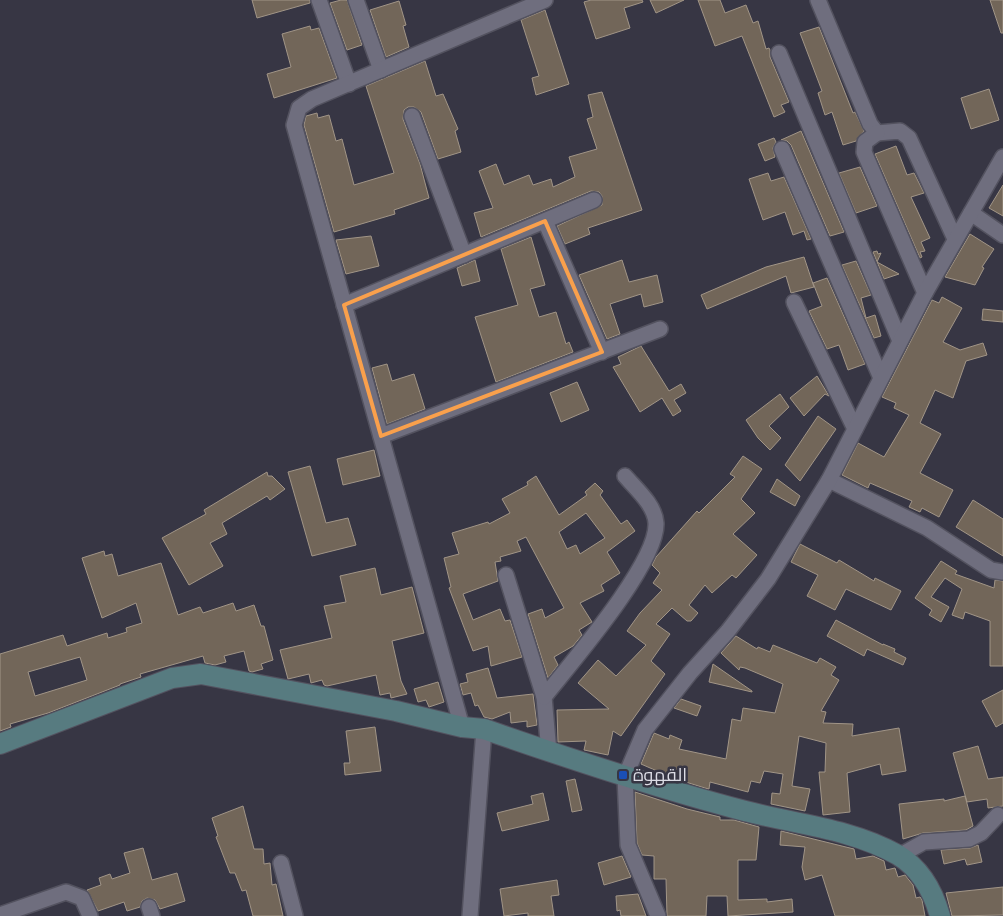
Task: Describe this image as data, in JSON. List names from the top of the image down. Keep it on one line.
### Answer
{"places":{"transit":["القهوة"]}}
